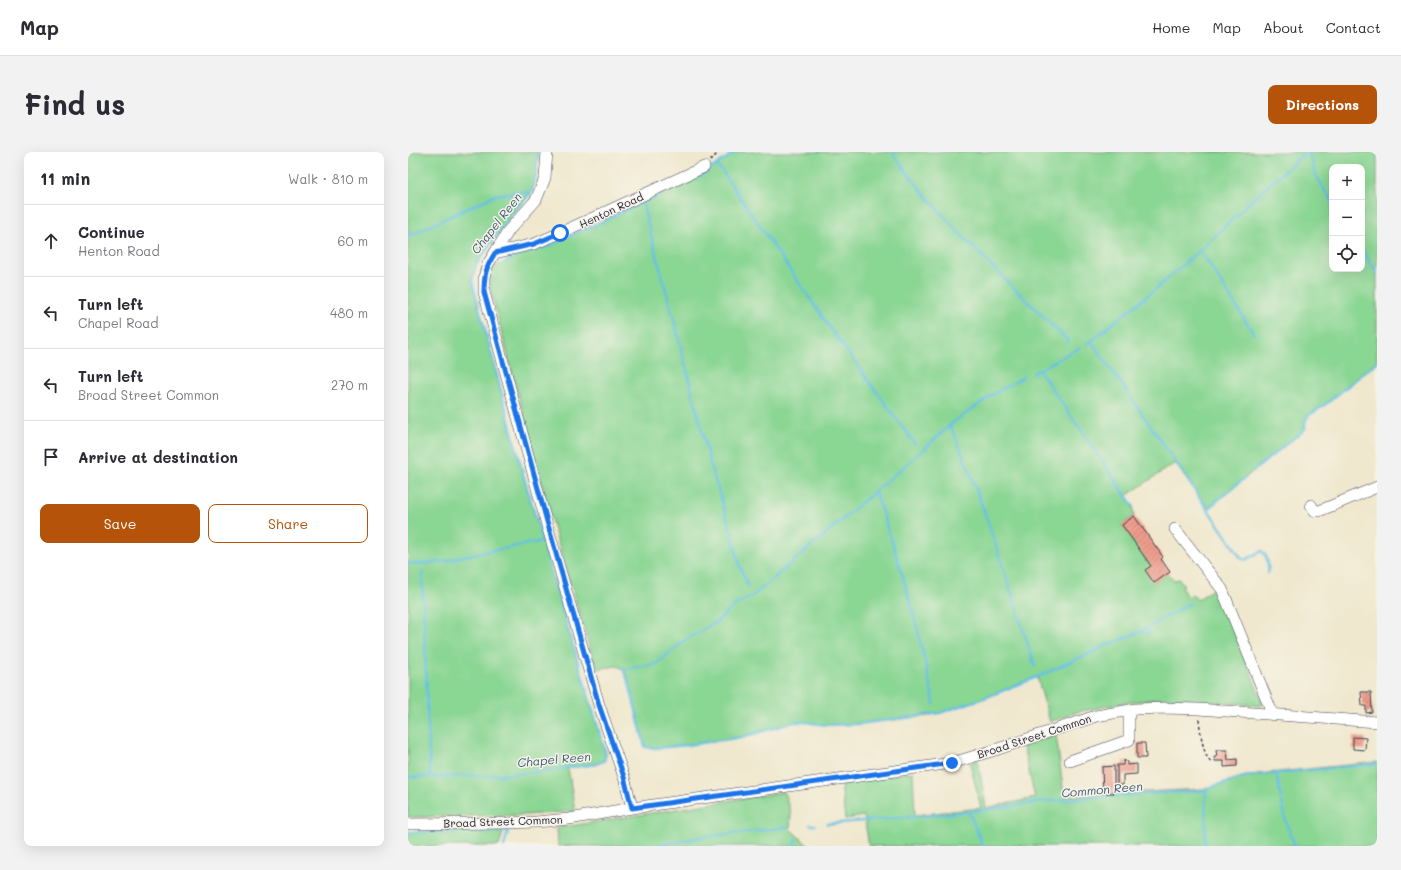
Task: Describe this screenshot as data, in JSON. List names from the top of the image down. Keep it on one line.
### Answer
{"streets":{"street":["Henton Road","Broad Street Common"]},"water":["Chapel Reen","Common Reen"],"page":{"header":"Map","nav":["Home","Map","About","Contact"],"buttons":["Directions",["Save","Share"]],"title":"Find us","heading":["11 min","Walk · 810 m"],"map_buttons":["+","−"],"list":[["Continue","Henton Road","60 m"],["Turn left","Chapel Road","480 m"],["Turn left","Broad Street Common","270 m"],"Arrive at destination"]}}
